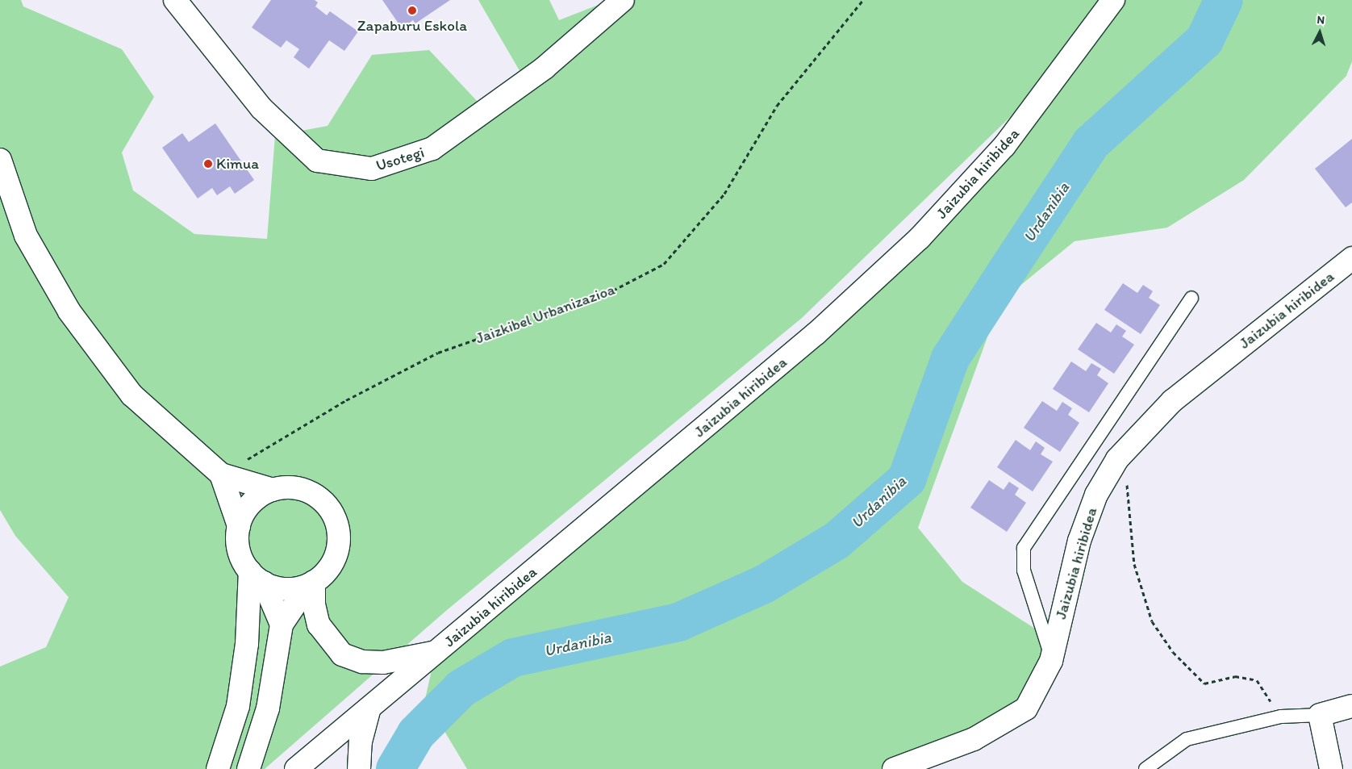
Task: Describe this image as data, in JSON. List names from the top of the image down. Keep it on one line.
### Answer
{"streets":{"street":["Usotegi","Jaizubia hiribidea"],"path":["Jaizkibel Urbanizazioa"]},"water":["Urdanibia"],"places":["Zapaburu Eskola","Kimua"],"north":"top"}
